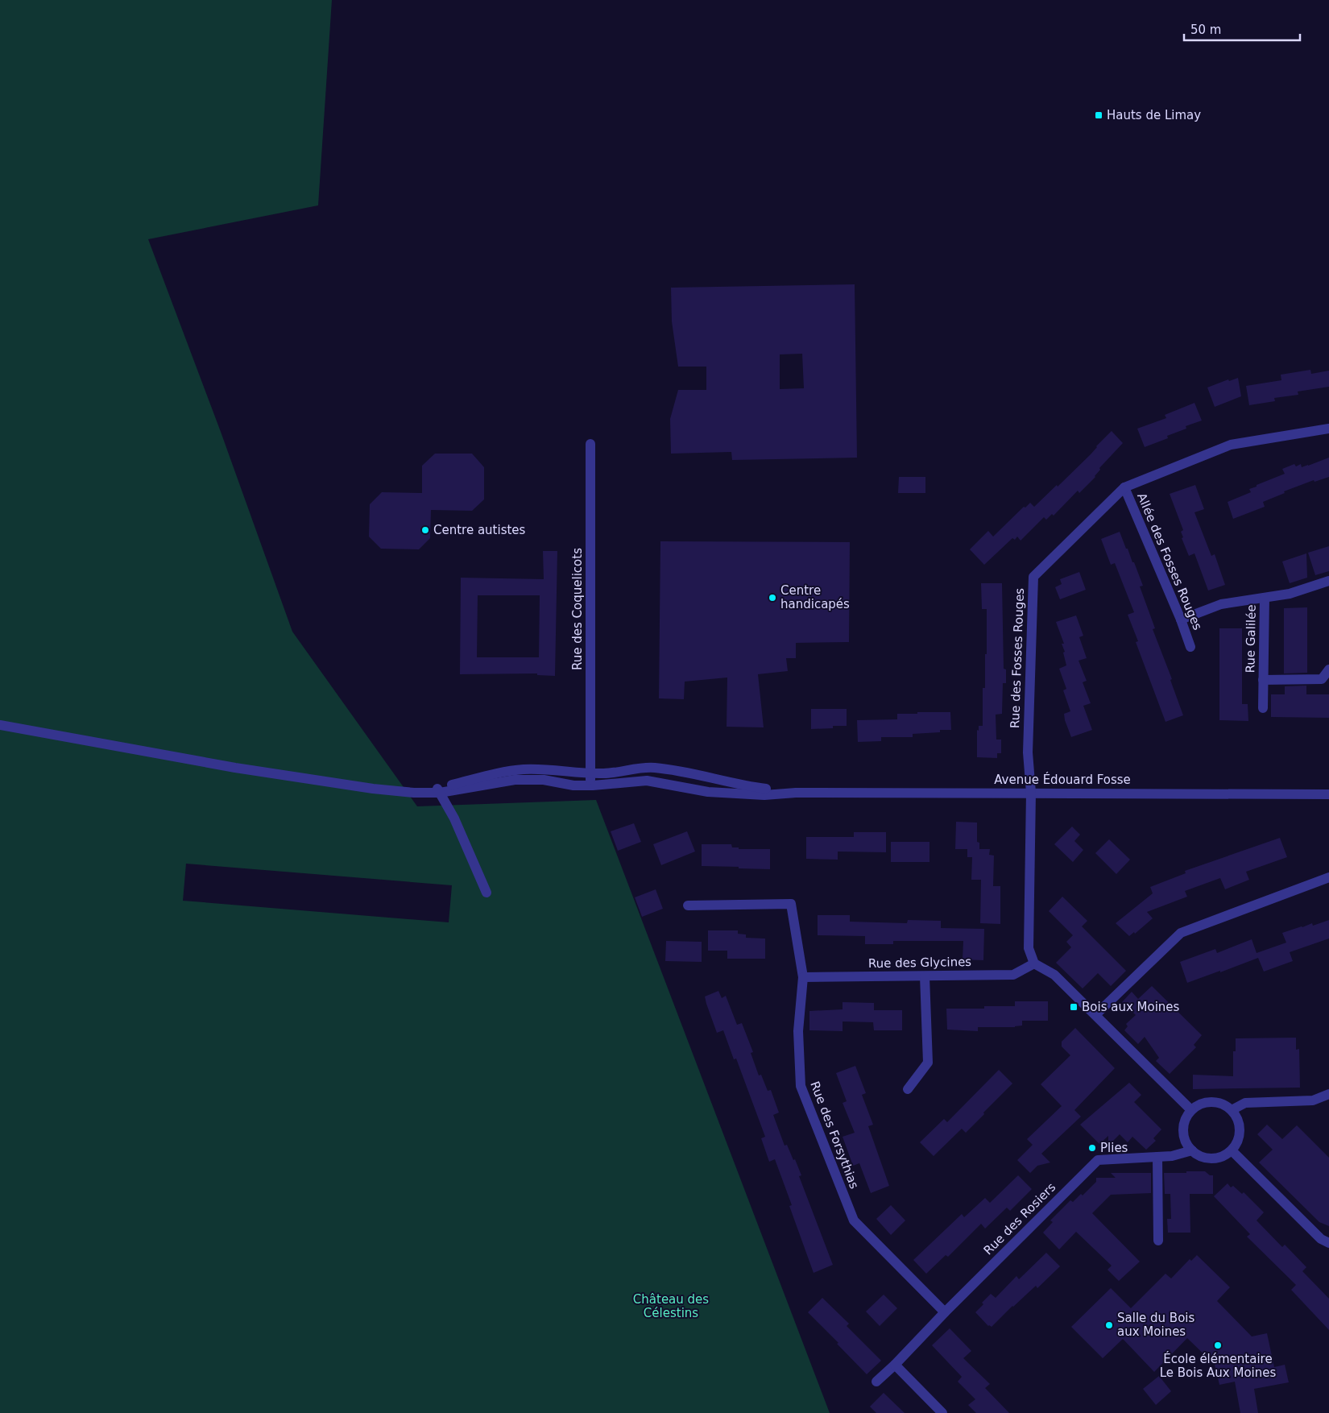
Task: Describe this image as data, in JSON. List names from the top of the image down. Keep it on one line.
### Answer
{"streets":{"street":["Allée des Fosses Rouges","Rue des Coquelicots","Rue Galilée","Rue des Fosses Rouges","Avenue Édouard Fosse","Rue des Glycines","Rue des Forsythias","Rue des Rosiers"]},"crossings":[["Allée des Fosses Rouges","Rue Galilée"],["Allée des Fosses Rouges","Rue des Fosses Rouges"],["Rue des Coquelicots","Avenue Édouard Fosse"],["Rue des Fosses Rouges","Avenue Édouard Fosse"],["Rue des Fosses Rouges","Rue des Glycines"],["Rue des Glycines","Rue des Forsythias"],["Rue des Forsythias","Rue des Rosiers"]],"parks":["Château des Célestins"],"places":{"transit":["Hauts de Limay","Bois aux Moines"],"other":["Centre autistes","Centre handicapés","Plies","Salle du Bois aux Moines","École élémentaire Le Bois Aux Moines"]},"scale_bar":"50 m"}
